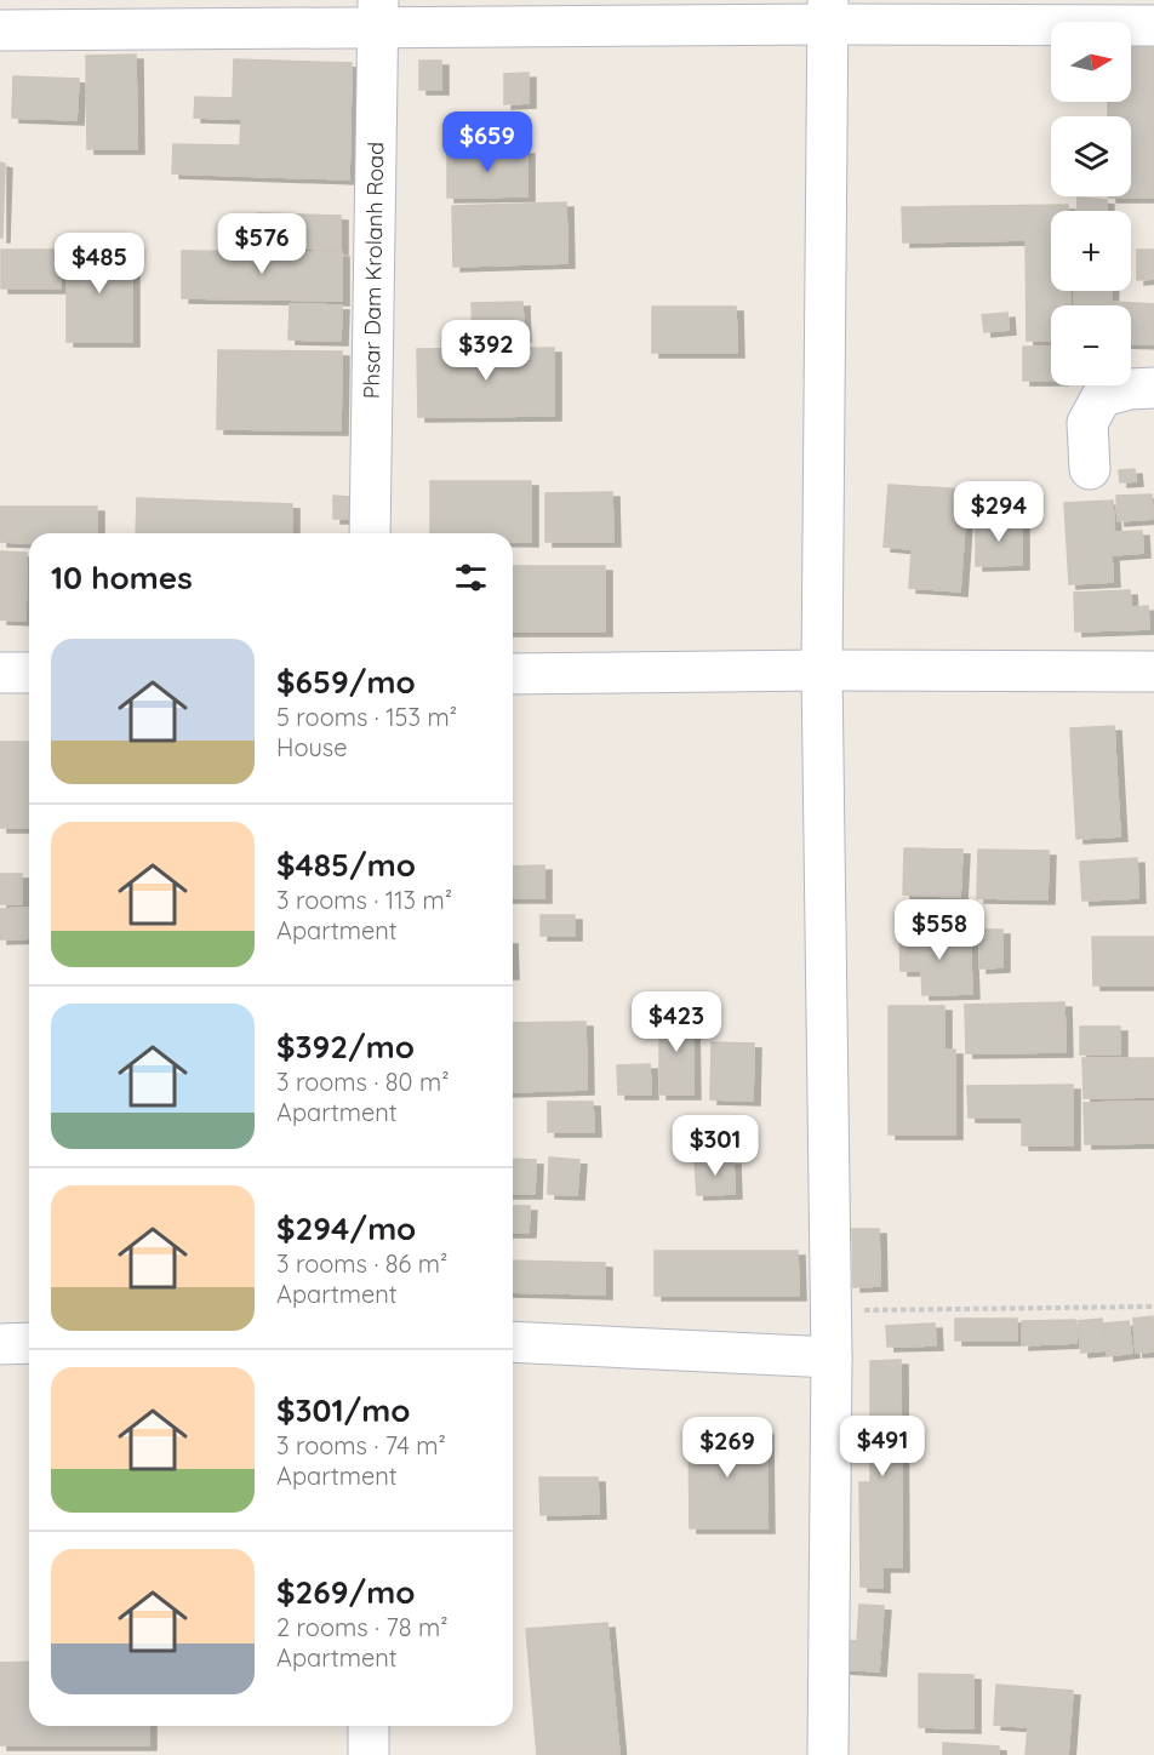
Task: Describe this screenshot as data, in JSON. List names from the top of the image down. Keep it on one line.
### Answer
{"streets":{"street":["Phsar Dam Krolanh Road"]},"north":"right","page":{"map_buttons":["+","−"],"price":["$659","$576","$485","$392","$294","$558","$423","$301","$491","$269"],"heading":"10 homes","list":[{"name":"$659/mo","note":"5 rooms · 153 m² · House"},{"name":"$485/mo","note":"3 rooms · 113 m² · Apartment"},{"name":"$392/mo","note":"3 rooms · 80 m² · Apartment"},{"name":"$294/mo","note":"3 rooms · 86 m² · Apartment"},{"name":"$301/mo","note":"3 rooms · 74 m² · Apartment"},{"name":"$269/mo","note":"2 rooms · 78 m² · Apartment"}]}}
